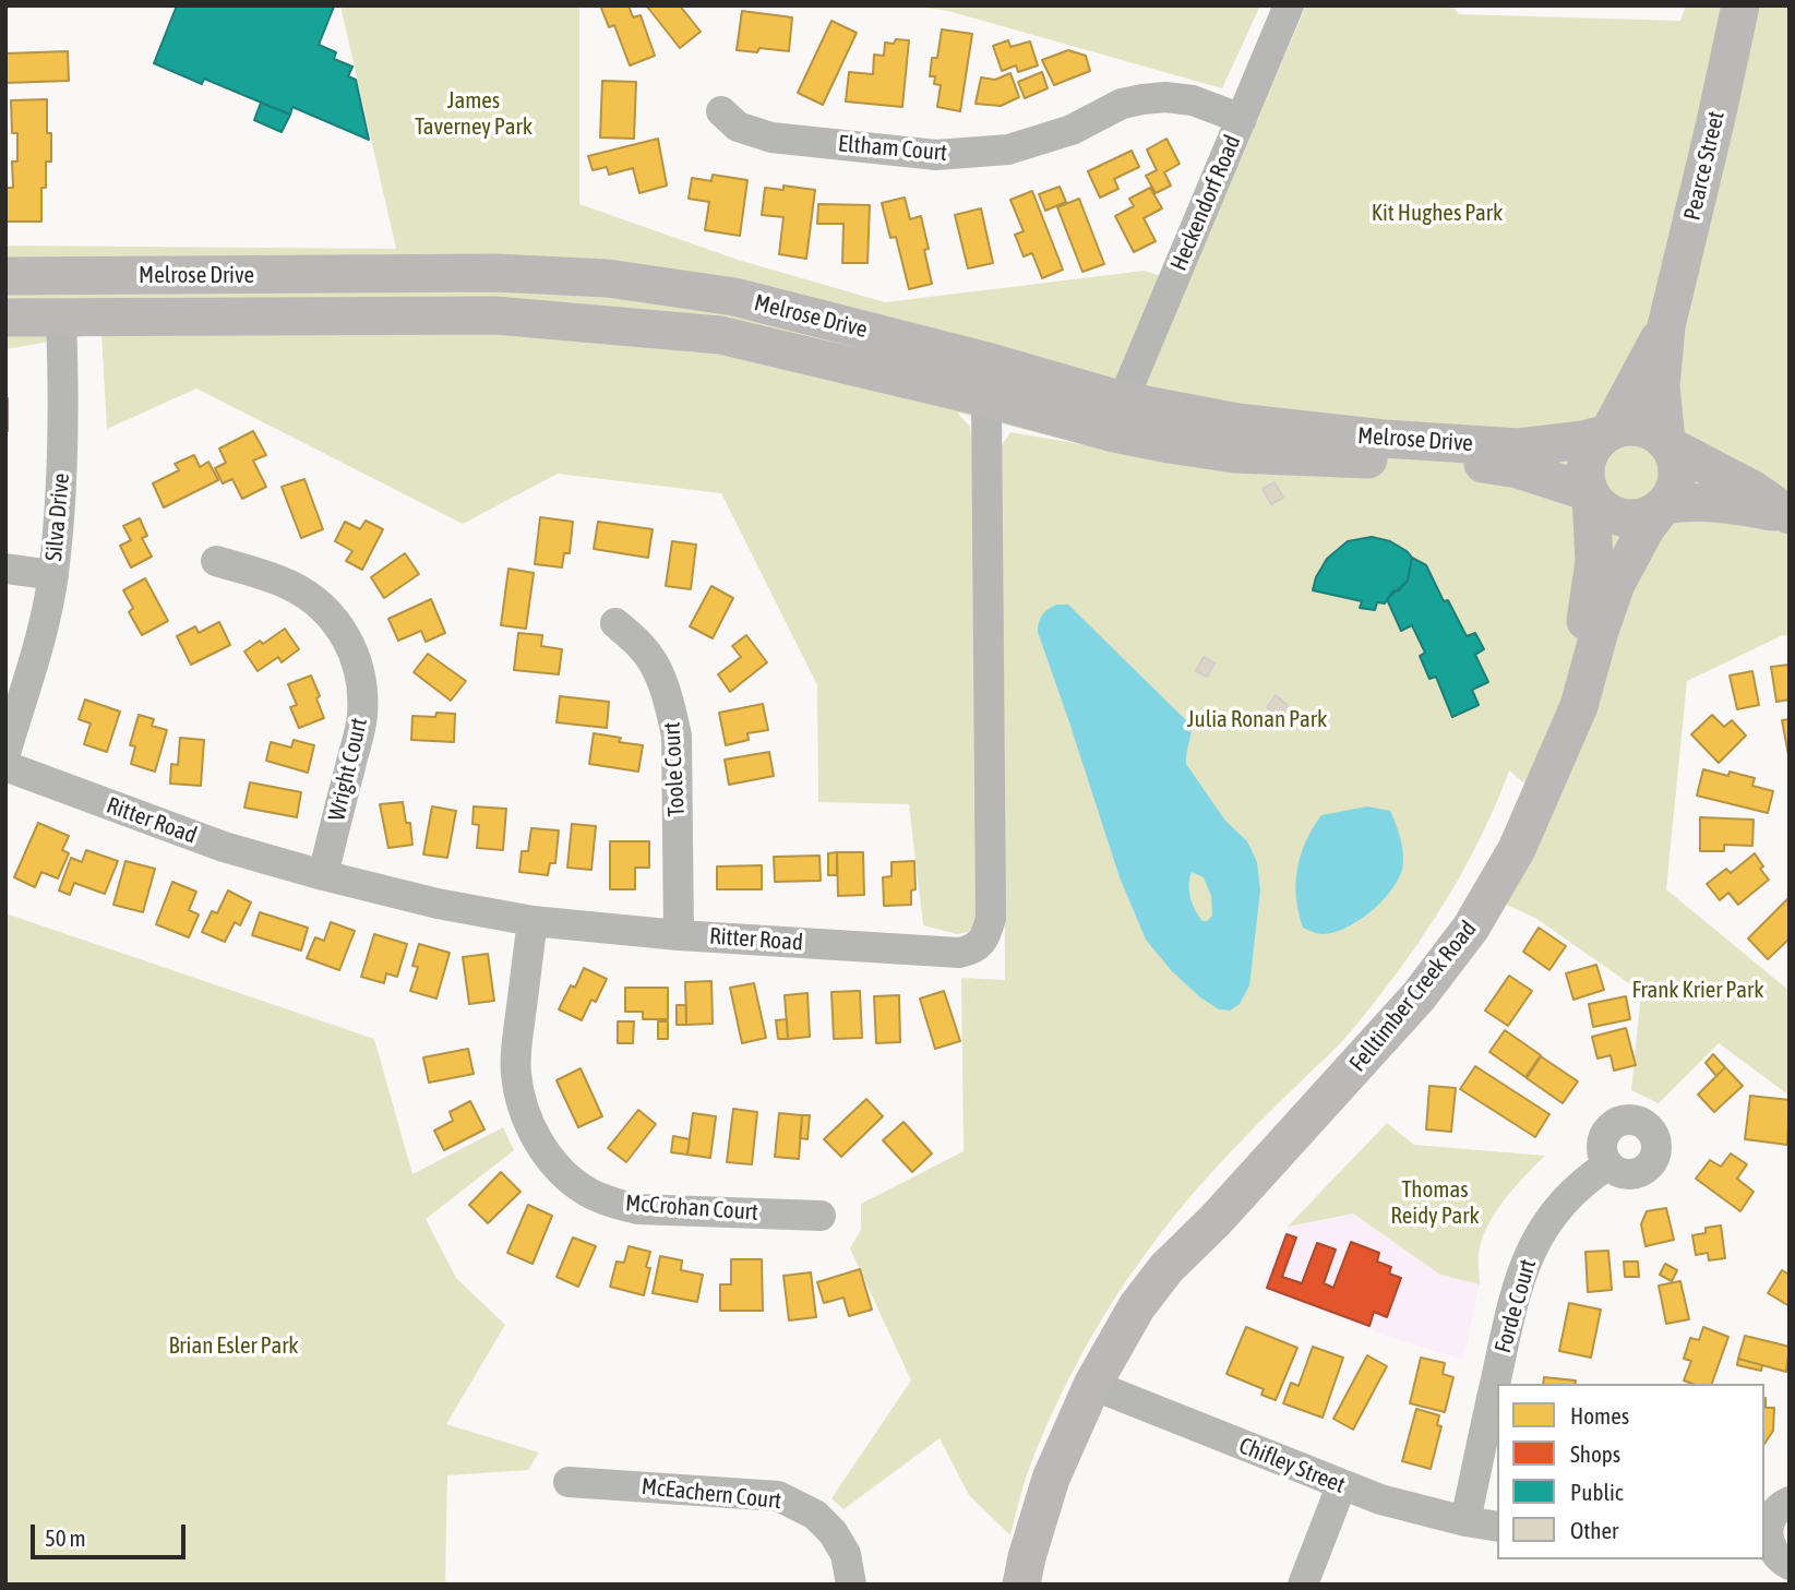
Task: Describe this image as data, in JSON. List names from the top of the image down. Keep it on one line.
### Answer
{"streets":{"main road":["Pearce Street","Melrose Drive","Silva Drive","Felltimber Creek Road"],"street":["Eltham Court","Heckendorf Road","Wright Court","Toole Court","Ritter Road","McCrohan Court","Forde Court","Chifley Street","McEachern Court"]},"crossings":[["Eltham Court","Heckendorf Road"],["Pearce Street","Melrose Drive"],["Pearce Street","Felltimber Creek Road"],["Heckendorf Road","Melrose Drive"],["Melrose Drive","Silva Drive"],["Melrose Drive","Ritter Road"],["Melrose Drive","Felltimber Creek Road"],["Wright Court","Ritter Road"],["Toole Court","Ritter Road"],["Ritter Road","McCrohan Court"],["Felltimber Creek Road","Chifley Street"],["Forde Court","Chifley Street"]],"parks":["James Taverney Park","Kit Hughes Park","Julia Ronan Park","Frank Krier Park","Thomas Reidy Park","Brian Esler Park"],"legend":["Homes","Shops","Public","Other"],"scale_bar":"50 m"}
